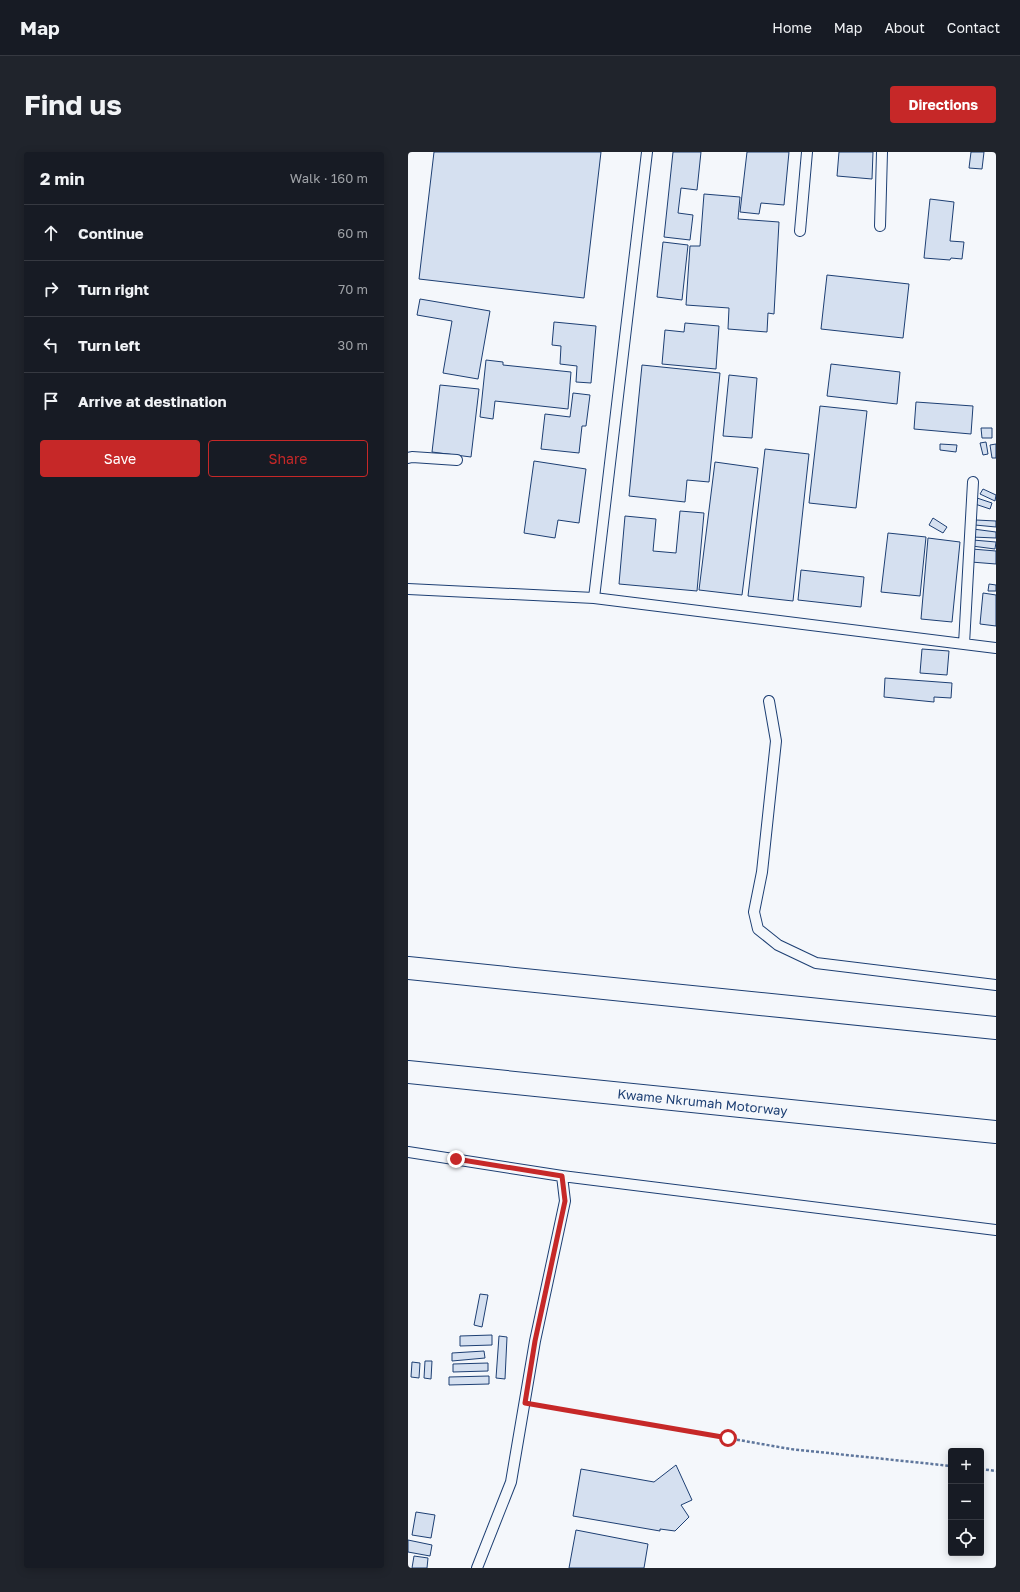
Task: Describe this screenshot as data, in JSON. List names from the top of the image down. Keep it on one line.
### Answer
{"streets":{"highway":["Kwame Nkrumah Motorway"]},"page":{"header":"Map","nav":["Home","Map","About","Contact"],"buttons":["Directions",["Save","Share"]],"title":"Find us","heading":["2 min","Walk · 160 m"],"list":[["Continue","60 m"],["Turn right","70 m"],["Turn left","30 m"],"Arrive at destination"],"map_buttons":["+","−"]}}
